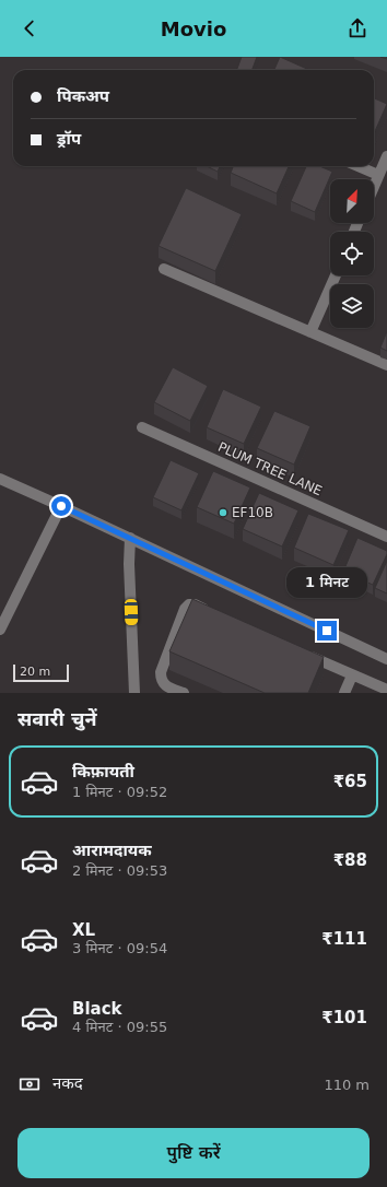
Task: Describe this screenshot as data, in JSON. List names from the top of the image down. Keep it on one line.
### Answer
{"streets":{"street":["PLUM TREE LANE"]},"places":["EF10B"],"scale_bar":"20 m","north":"top right","page":{"header":"Movio","banner":["पिकअप","ड्रॉप"],"bubble":"1 मिनट","scale":"20 m","heading":"सवारी चुनें","list":[{"name":"किफ़ायती","note":"1 मिनट · 09:52","value":"₹65"},{"name":"आरामदायक","note":"2 मिनट · 09:53","value":"₹88"},{"name":"XL","note":"3 मिनट · 09:54","value":"₹111"},{"name":"Black","note":"4 मिनट · 09:55","value":"₹101"}],"pay":["नकद","110 m"],"buttons":"पुष्टि करें"}}
